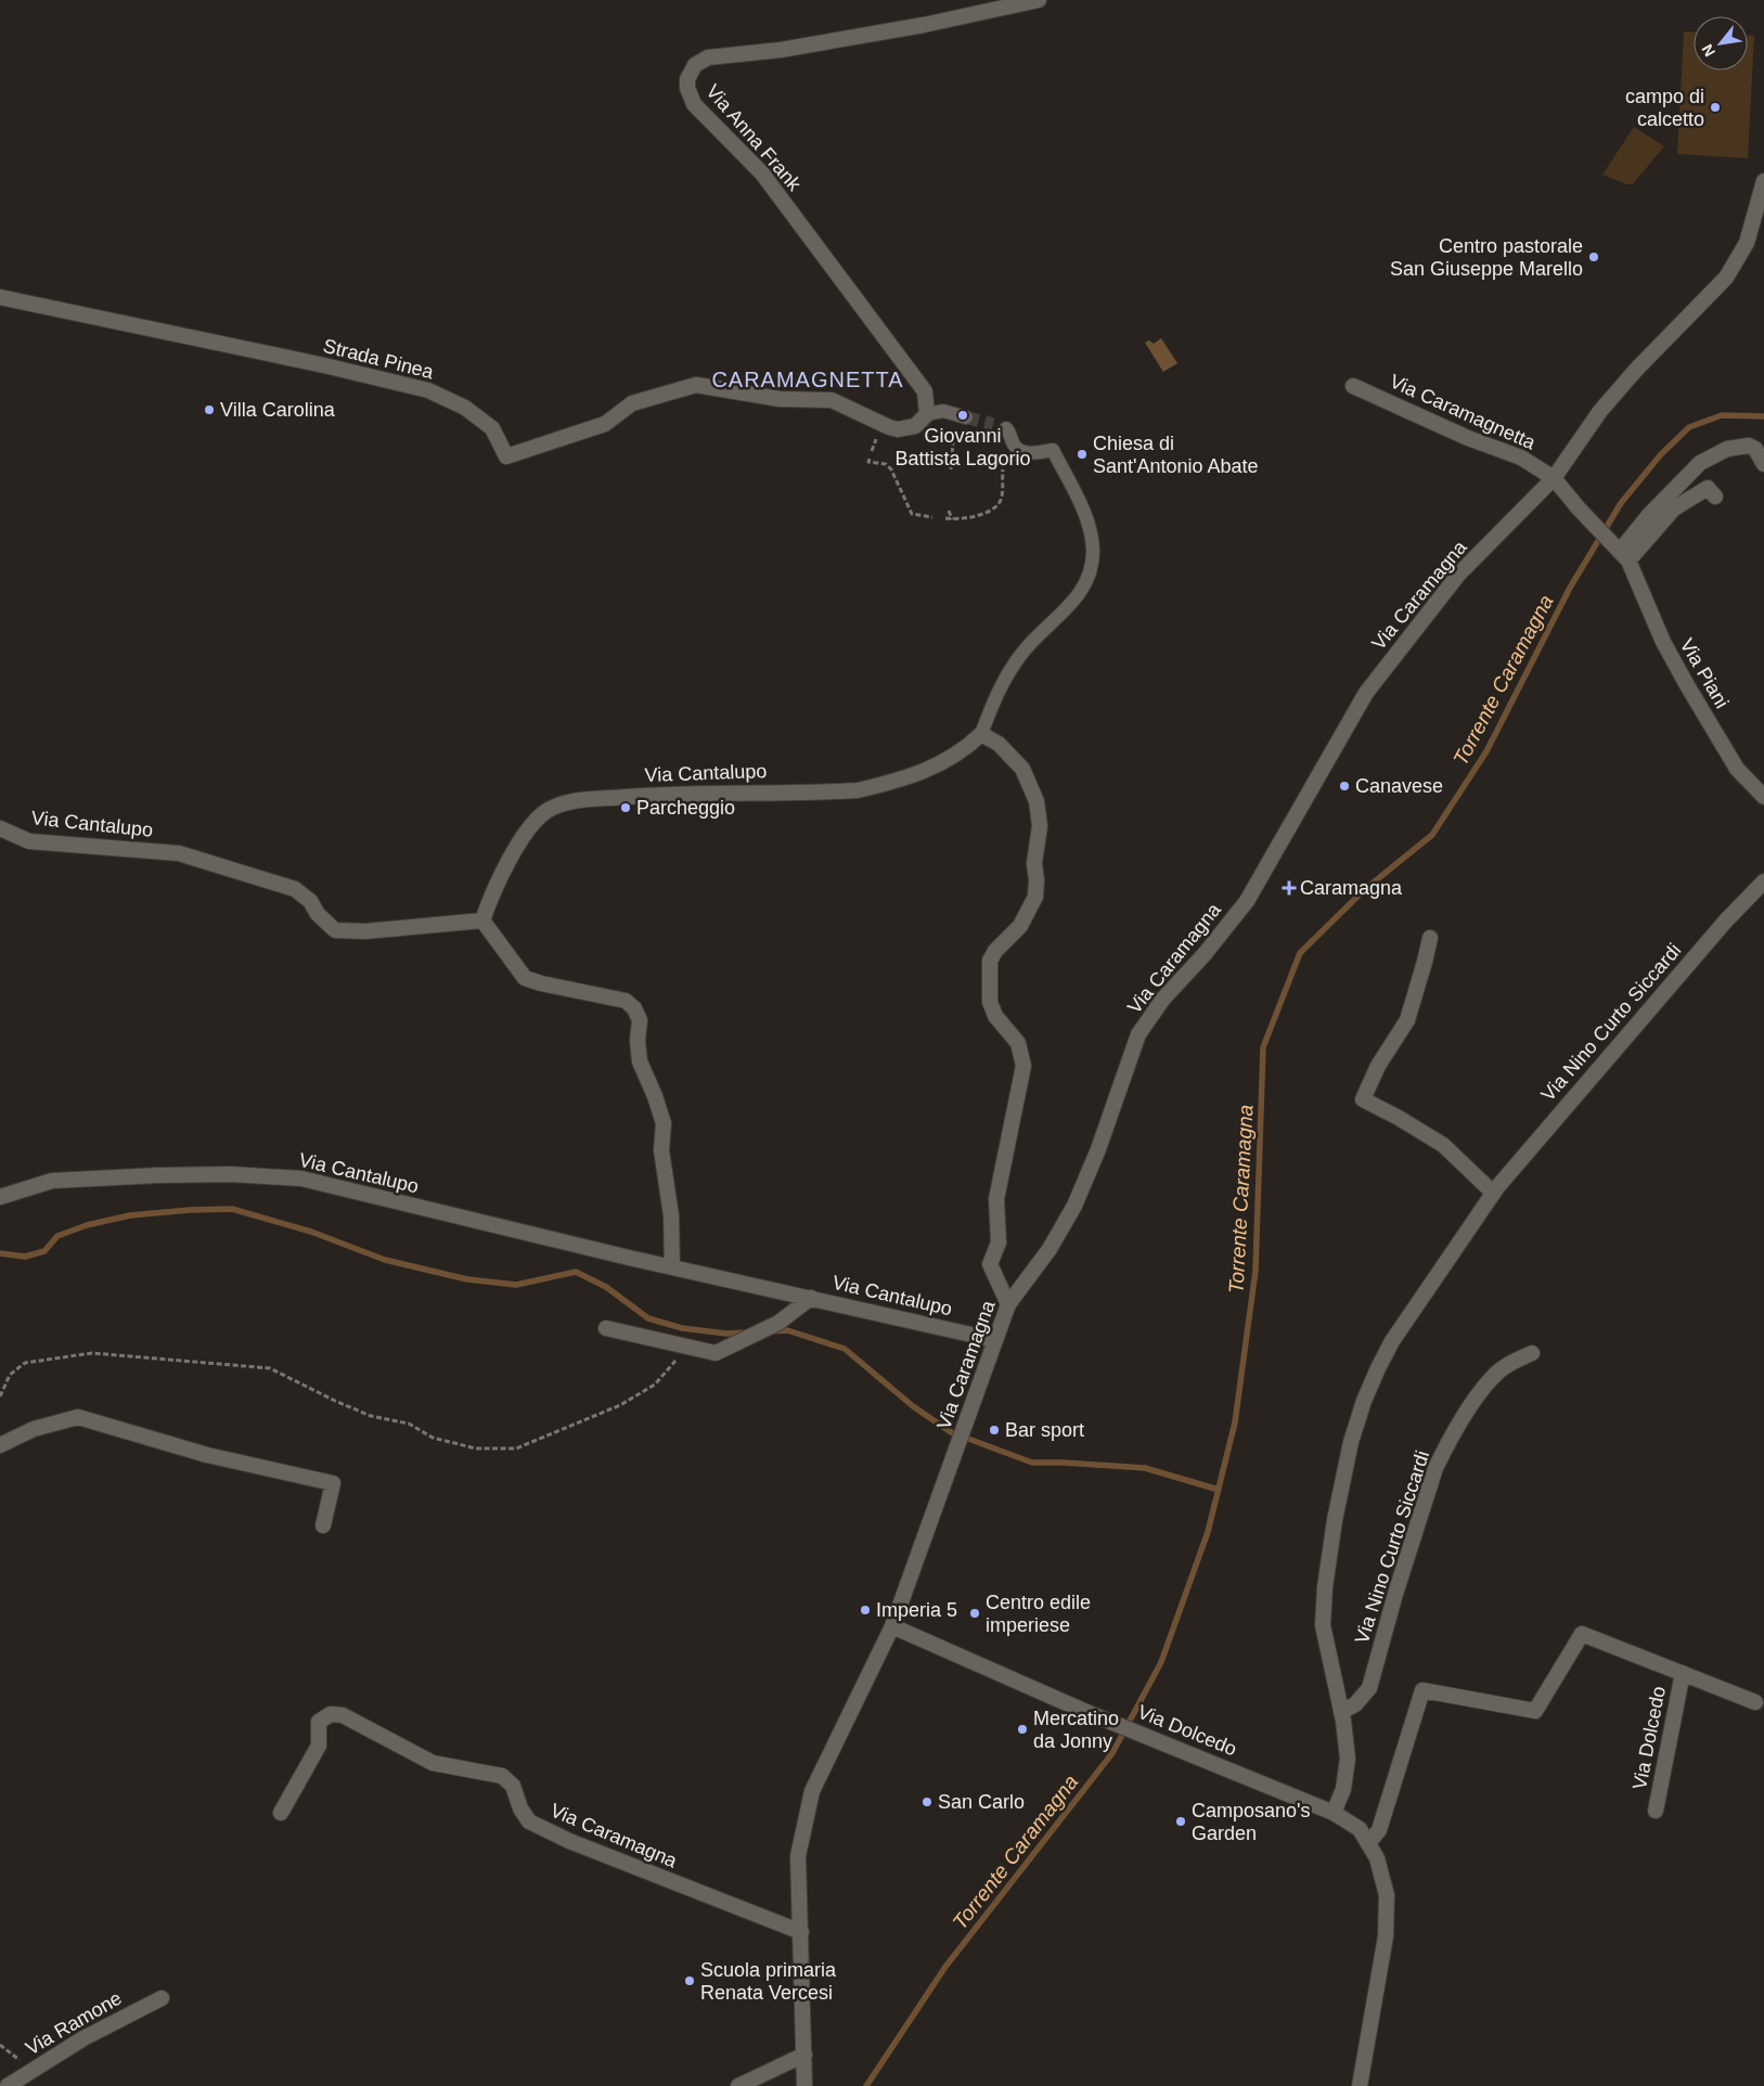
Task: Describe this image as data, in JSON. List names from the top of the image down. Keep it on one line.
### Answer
{"streets":{"street":["Via Anna Frank","Strada Pinea","Via Caramagnetta","Via Caramagna","Via Piani","Via Cantalupo","Via Nino Curto Siccardi","Via Dolcedo","Via Ramone"]},"crossings":[["Via Anna Frank","Strada Pinea"],["Via Caramagnetta","Via Caramagna"],["Via Caramagnetta","Via Piani"],["Via Caramagna","Via Piani"],["Via Caramagna","Via Cantalupo"],["Via Caramagna","Via Dolcedo"],["Via Nino Curto Siccardi","Via Dolcedo"]],"districts":["CARAMAGNETTA"],"water":["Torrente Caramagna"],"places":{"other":["campo di calcetto","Centro pastorale San Giuseppe Marello","Villa Carolina","Giovanni Battista Lagorio","Chiesa di Sant'Antonio Abate","Canavese","Parcheggio","Bar sport","Imperia 5","Centro edile imperiese","Mercatino da Jonny","San Carlo","Camposano's Garden","Scuola primaria Renata Vercesi"],"health":["Caramagna"]},"north":"bottom left"}
